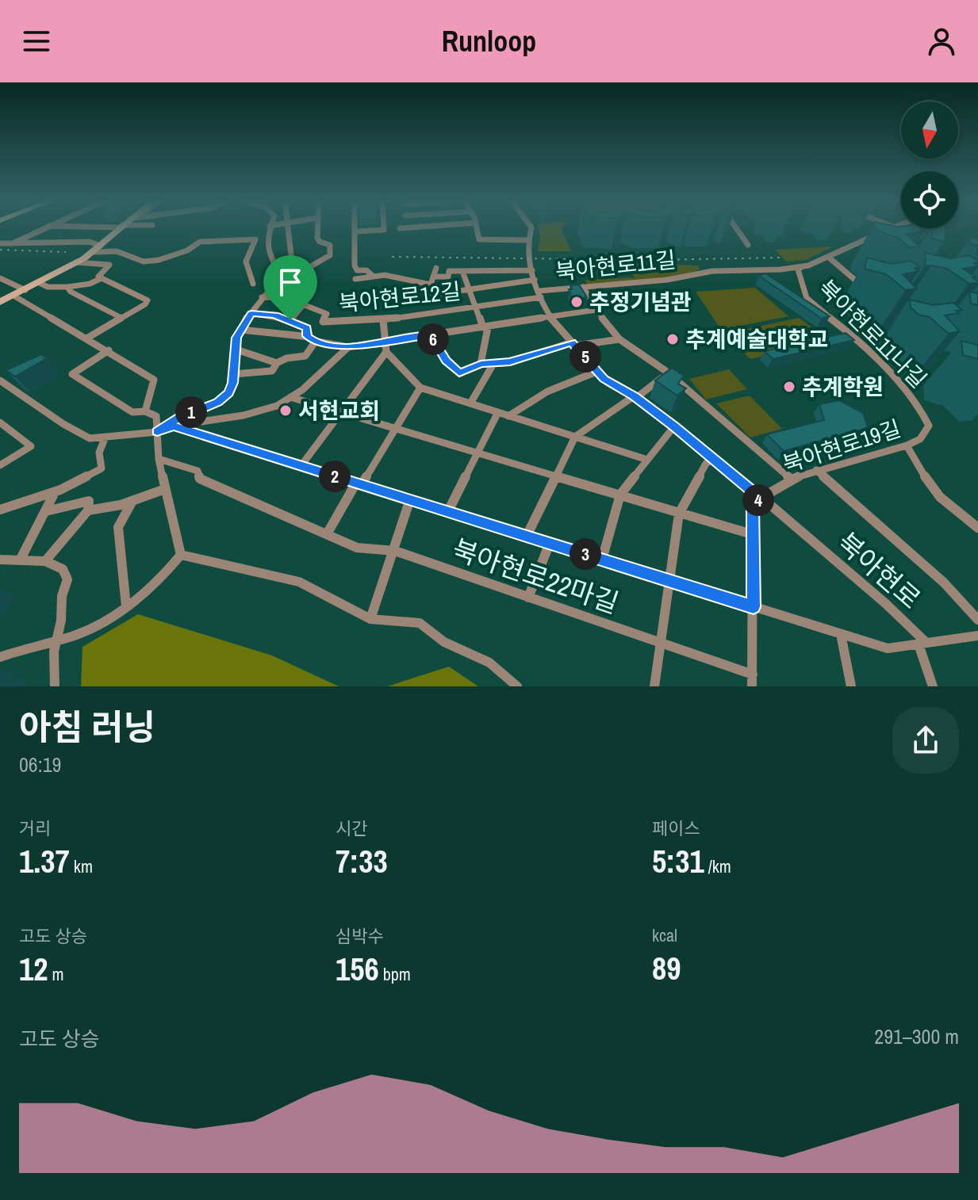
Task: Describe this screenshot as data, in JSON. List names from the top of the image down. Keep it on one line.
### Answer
{"streets":{"street":["북아현로11길","북아현로12길","북아현로11나길","북아현로19길","북아현로","북아현로22마길"]},"crossings":[["북아현로11길","북아현로12길"],["북아현로11길","북아현로11나길"],["북아현로11길","북아현로"],["북아현로12길","북아현로"],["북아현로11나길","북아현로19길"],["북아현로19길","북아현로"]],"places":["추정기념관","추계예술대학교","추계학원","서현교회"],"north":"bottom","page":{"header":"Runloop","pins":["6","5","1","2","4","3"],"heading":["아침 러닝","06:19"],"stats":[["거리","1.37 km"],["시간","7:33"],["페이스","5:31 /km"],["고도 상승","12 m"],["심박수","156 bpm"],["kcal","89"]],"chart":["고도 상승","291–300 m"]}}
